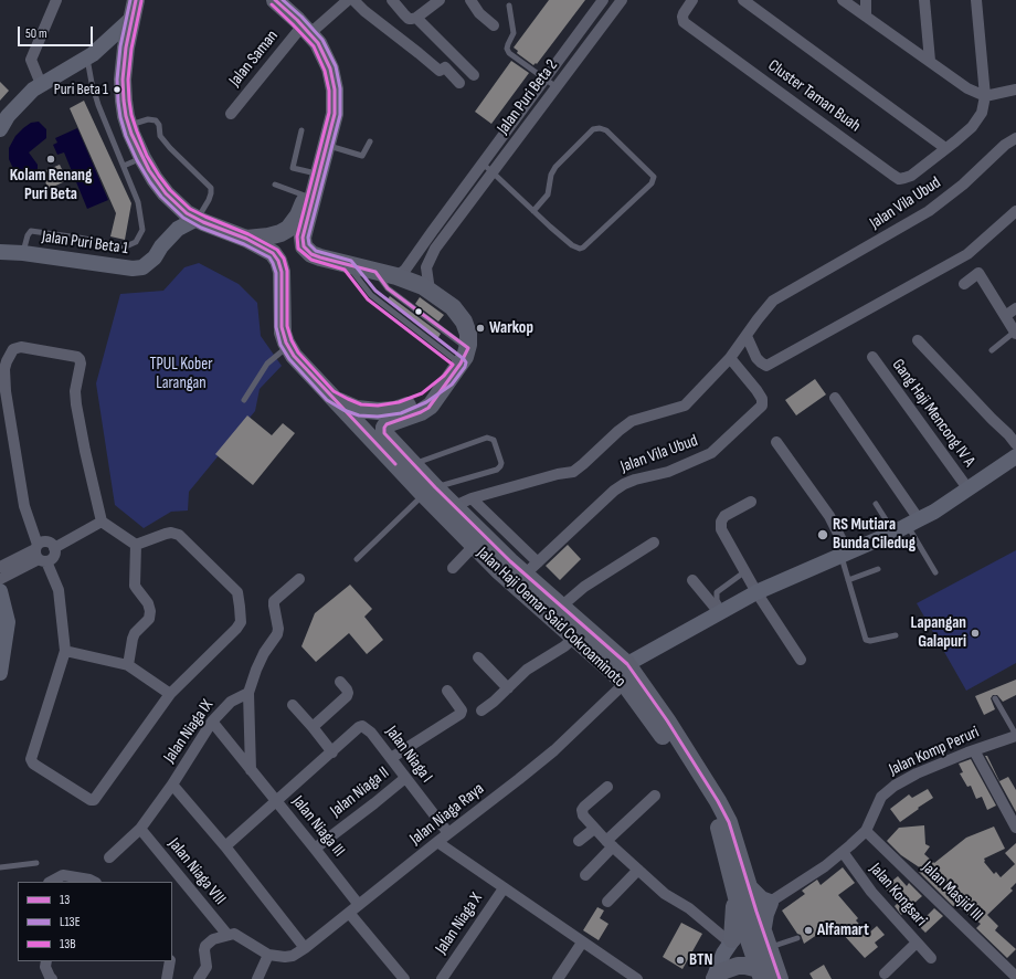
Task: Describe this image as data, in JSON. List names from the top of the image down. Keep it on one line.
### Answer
{"streets":{"main road":["Jalan Puri Beta 1","Jalan Haji Oemar Said Cokroaminoto"],"street":["Jalan Saman","Cluster Taman Buah","Jalan Puri Beta 2","Jalan Vila Ubud","Gang Haji Mencong IV A","Jalan Niaga IX","Jalan Komp Peruri","Jalan Niaga I","Jalan Niaga II","Jalan Niaga Raya","Jalan Niaga III","Jalan Niaga VIII","Jalan Masjid III","Jalan Kongsari","Jalan Niaga X"]},"crossings":[["Jalan Vila Ubud","Jalan Haji Oemar Said Cokroaminoto"],["Jalan Haji Oemar Said Cokroaminoto","Jalan Komp Peruri"],["Jalan Haji Oemar Said Cokroaminoto","Jalan Niaga Raya"],["Jalan Niaga IX","Jalan Niaga III"],["Jalan Niaga IX","Jalan Niaga VIII"],["Jalan Komp Peruri","Jalan Masjid III"],["Jalan Komp Peruri","Jalan Kongsari"],["Jalan Niaga I","Jalan Niaga II"],["Jalan Niaga I","Jalan Niaga Raya"],["Jalan Niaga I","Jalan Niaga III"],["Jalan Niaga II","Jalan Niaga III"],["Jalan Niaga Raya","Jalan Niaga III"]],"parks":["TPUL Kober Larangan"],"places":["Puri Beta 1","Kolam Renang Puri Beta","Warkop","RS Mutiara Bunda Ciledug","Lapangan Galapuri","Alfamart","BTN"],"lines":["transit line 13","transit line L13E","transit line 13B"],"legend":["13","L13E","13B"],"scale_bar":"50 m"}
